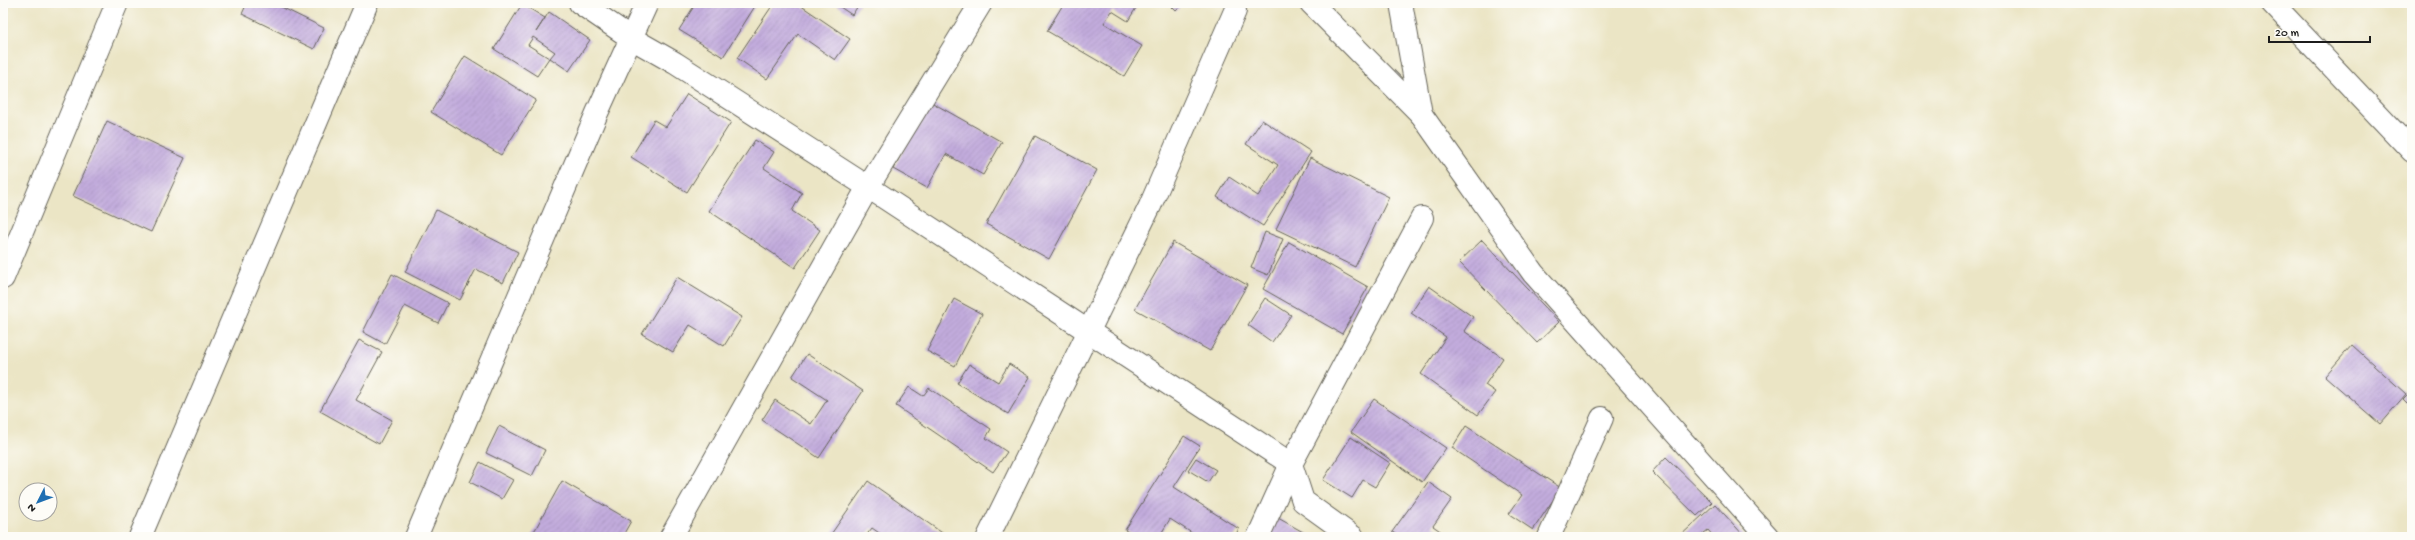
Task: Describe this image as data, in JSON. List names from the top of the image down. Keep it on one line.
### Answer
{"scale_bar":"20 m","north":"bottom left"}
